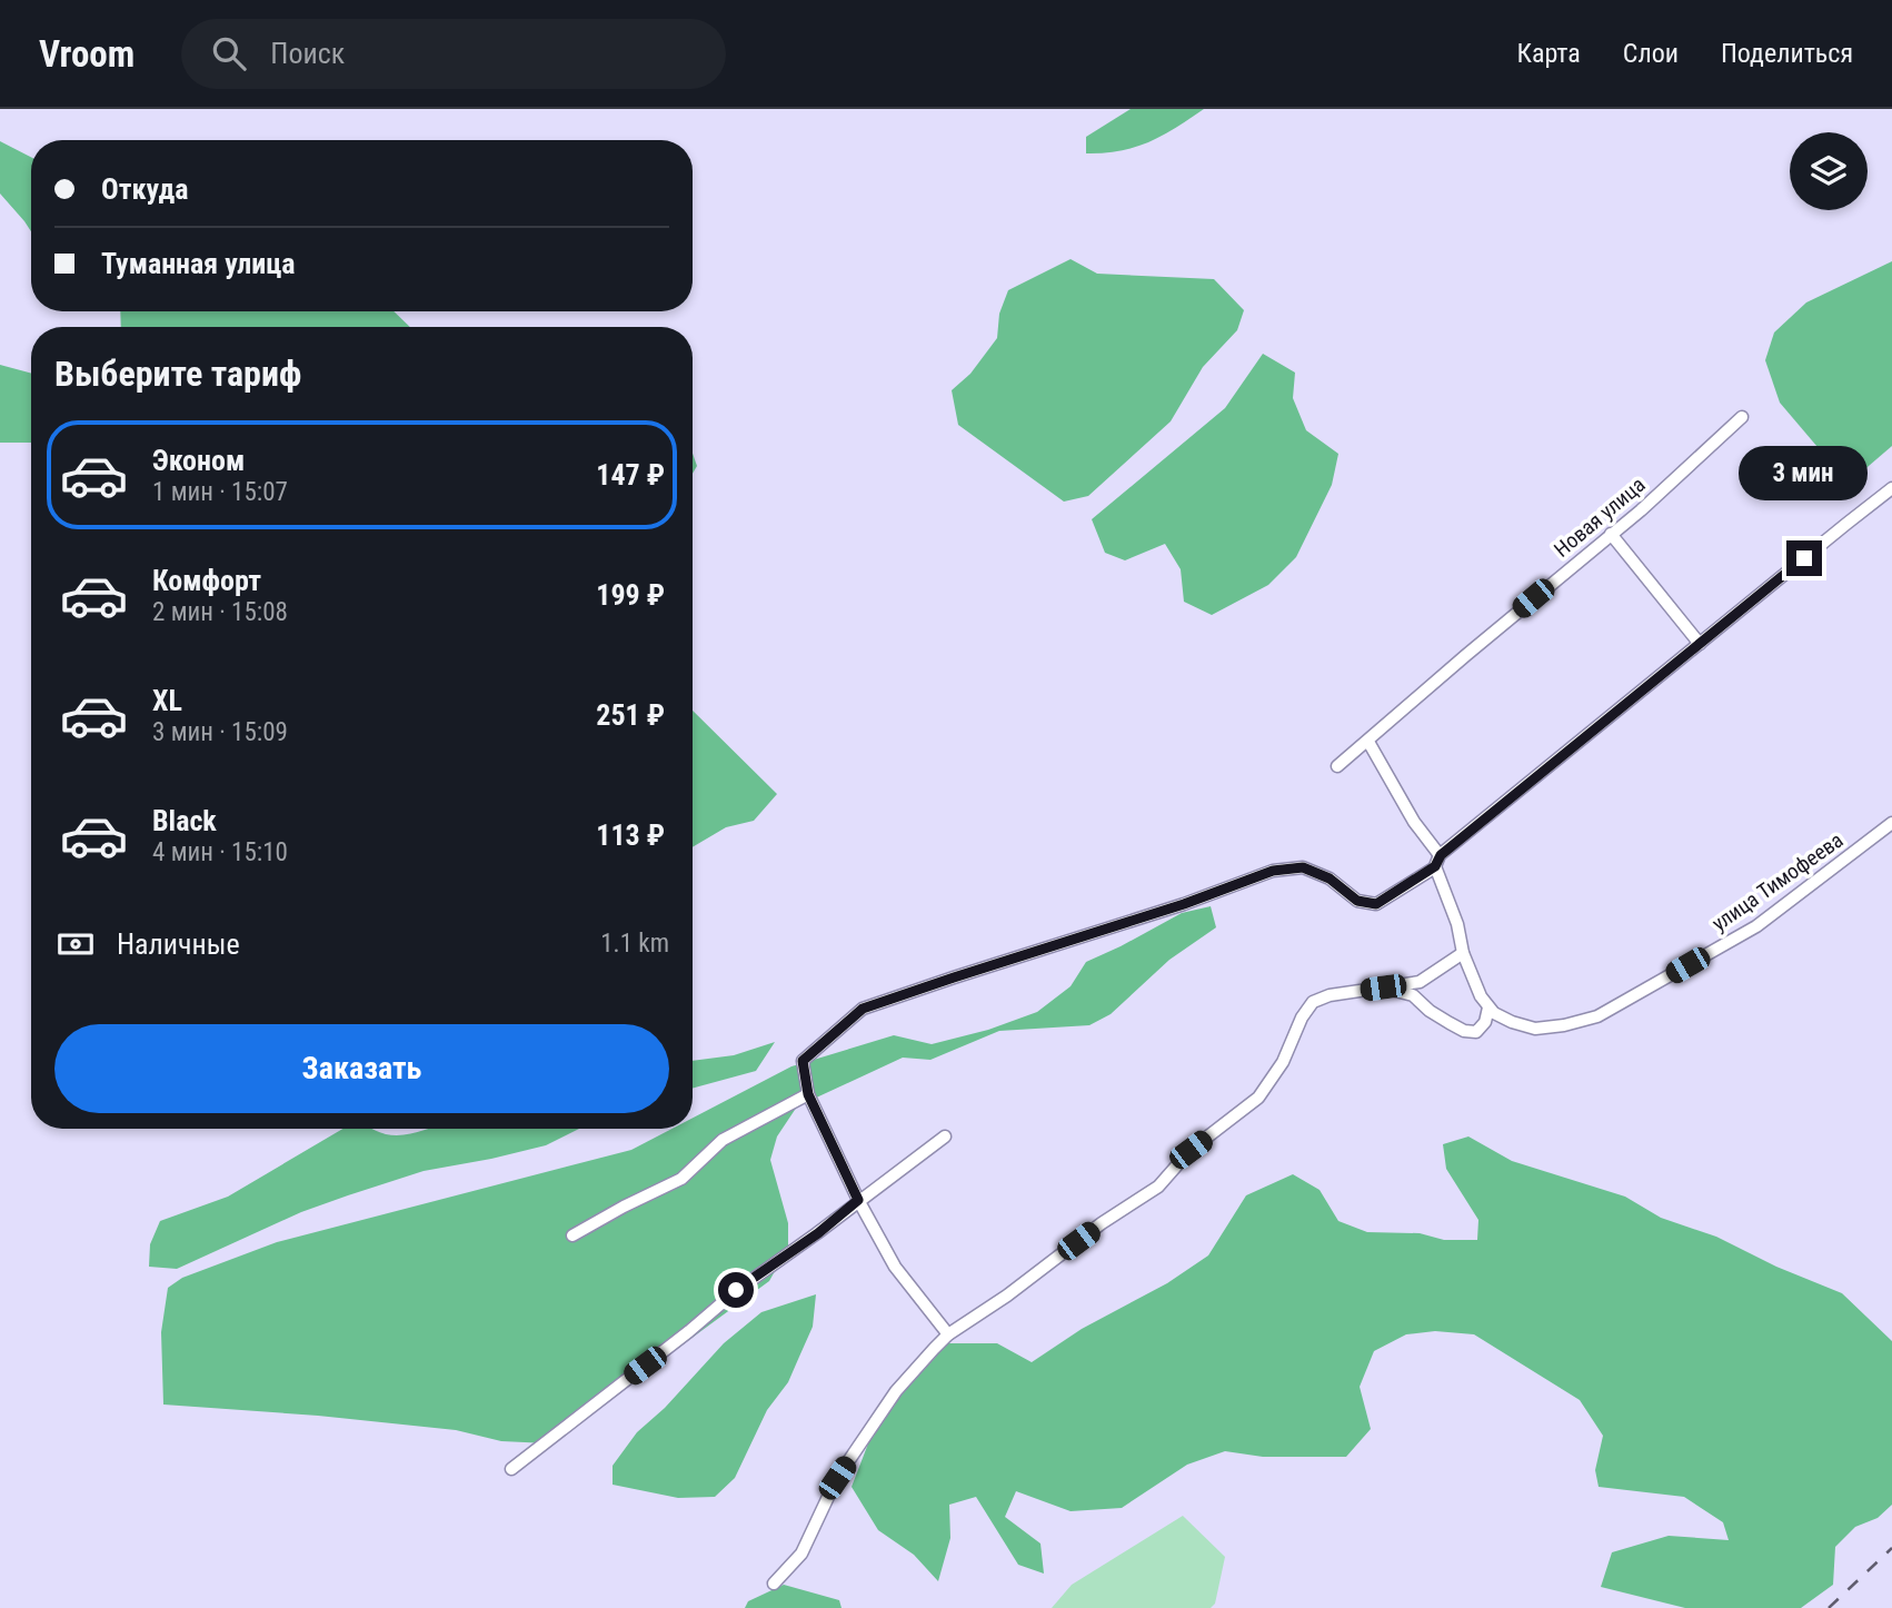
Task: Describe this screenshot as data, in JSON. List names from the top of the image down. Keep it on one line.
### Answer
{"streets":{"street":["Новая улица","улица Тимофеева"]},"page":{"header":"Vroom","search":"Поиск","nav":["Карта","Слои","Поделиться"],"banner":["Откуда","Туманная улица"],"heading":"Выберите тариф","list":[{"name":"Эконом","note":"1 мин · 15:07","value":"147 ₽"},{"name":"Комфорт","note":"2 мин · 15:08","value":"199 ₽"},{"name":"XL","note":"3 мин · 15:09","value":"251 ₽"},{"name":"Black","note":"4 мин · 15:10","value":"113 ₽"}],"bubble":"3 мин","pay":["Наличные","1.1 km"],"buttons":"Заказать"}}
